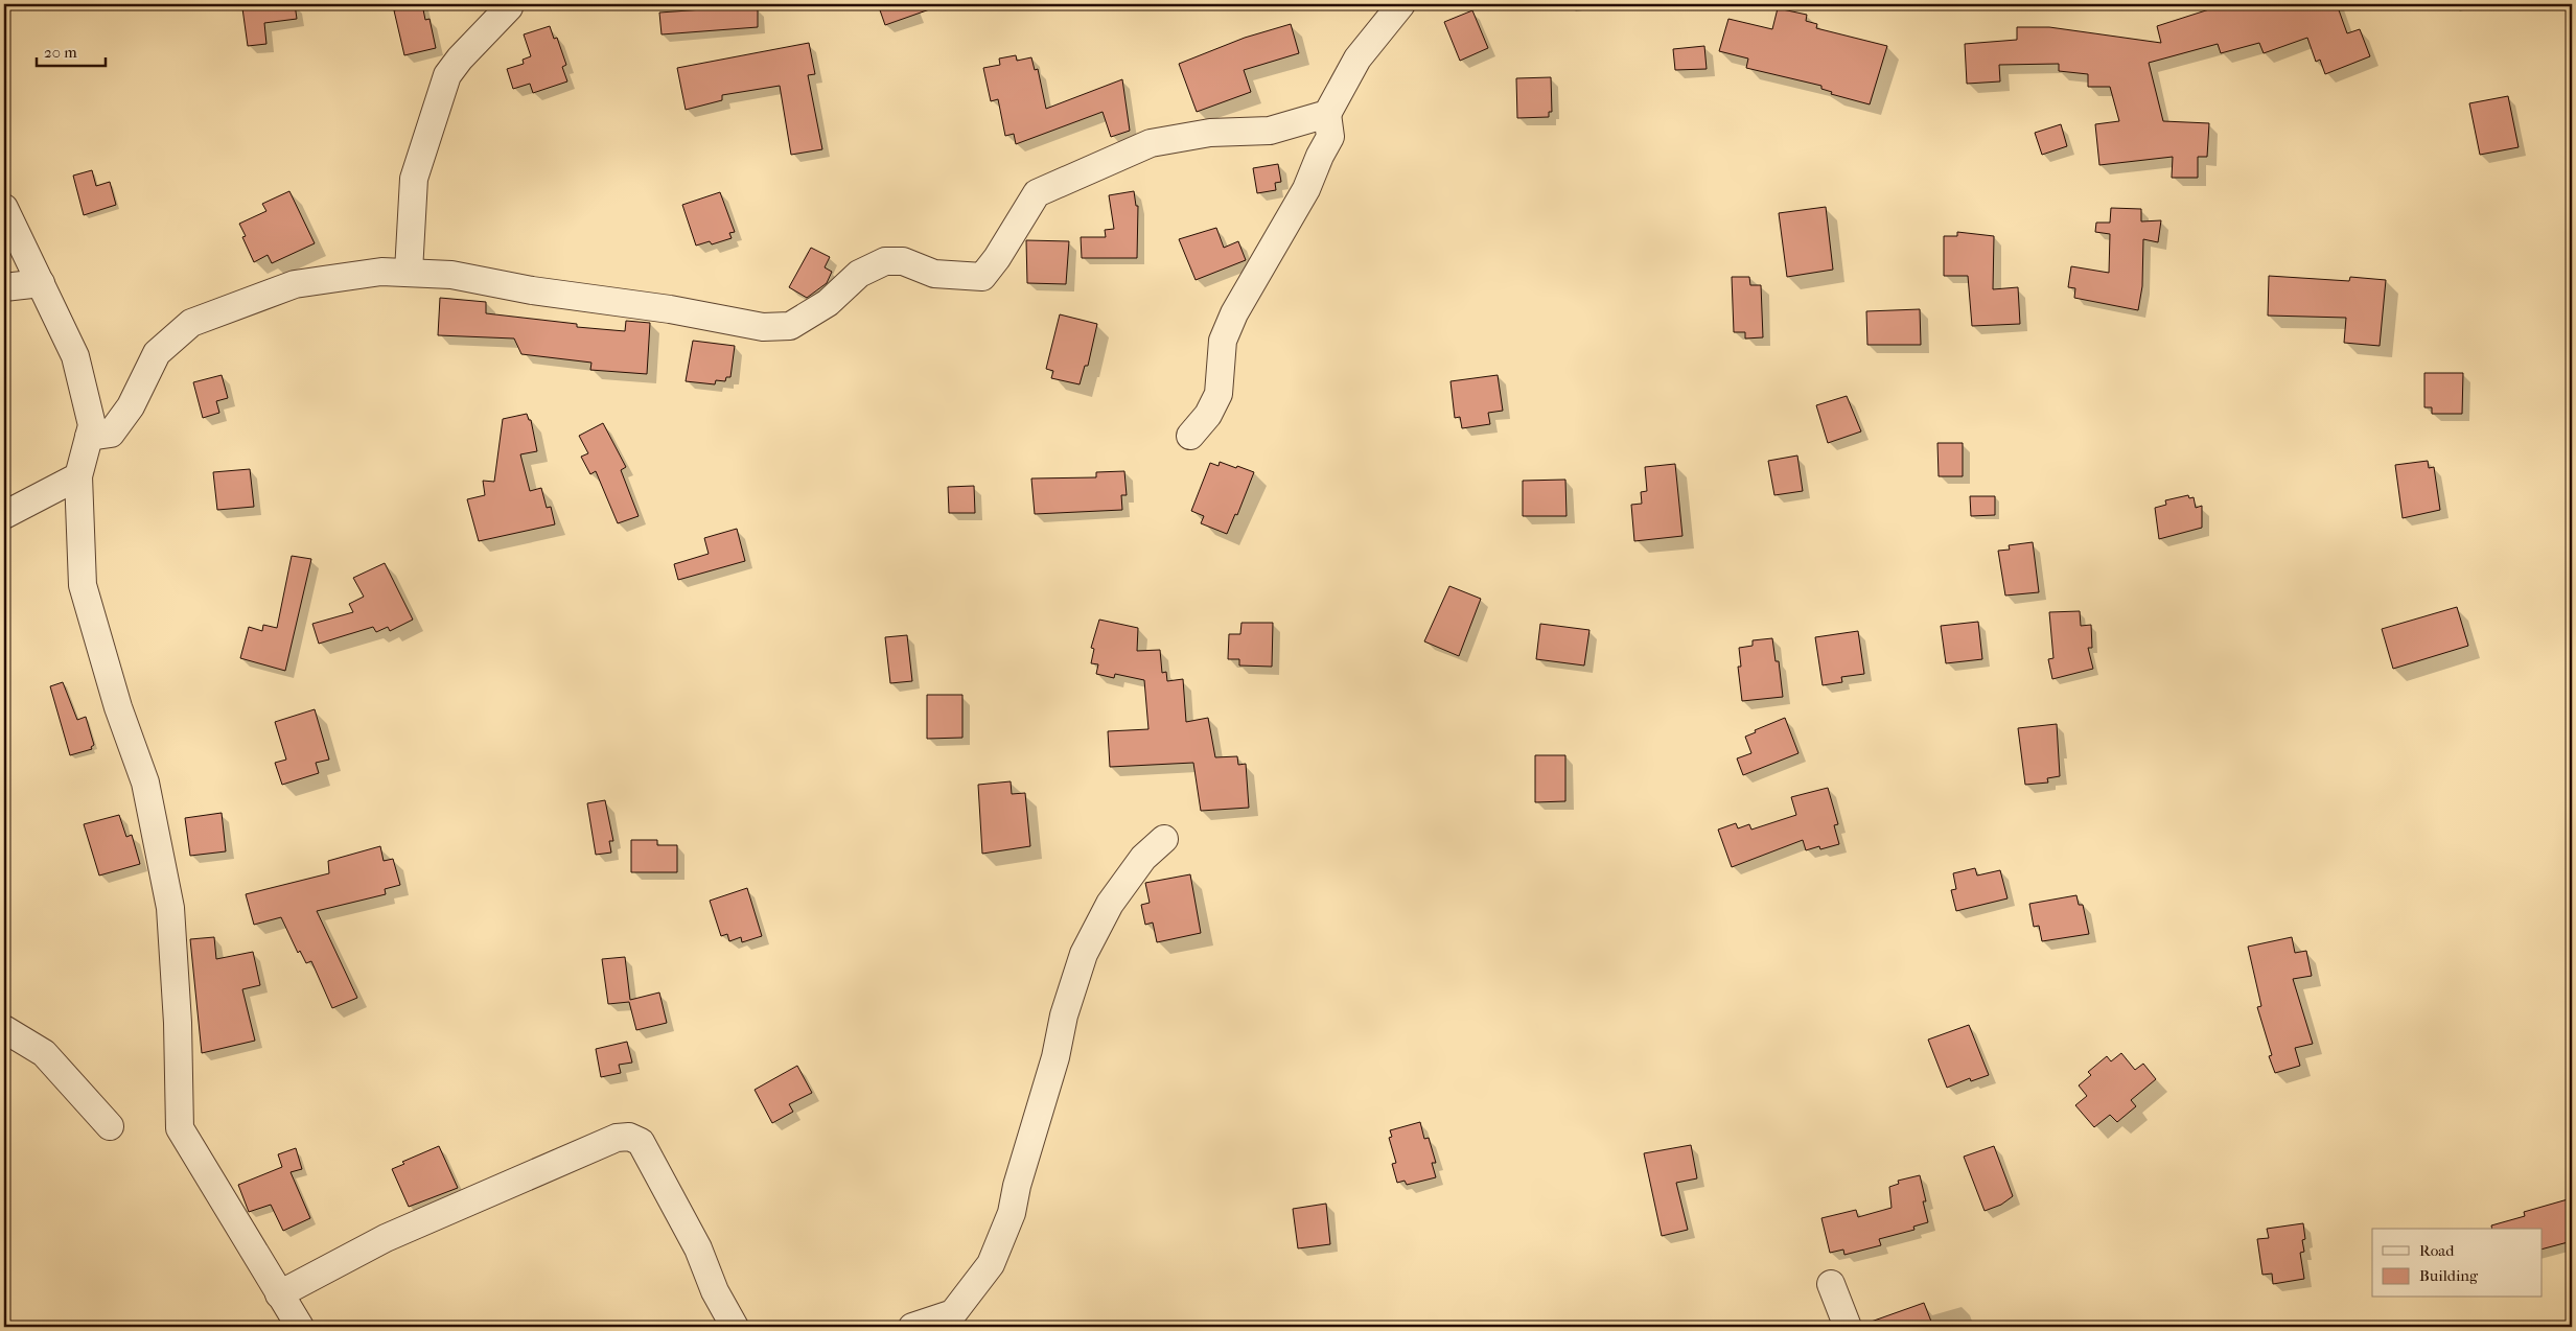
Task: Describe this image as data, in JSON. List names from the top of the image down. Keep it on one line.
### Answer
{"legend":["Road","Building"],"scale_bar":"20 m"}
